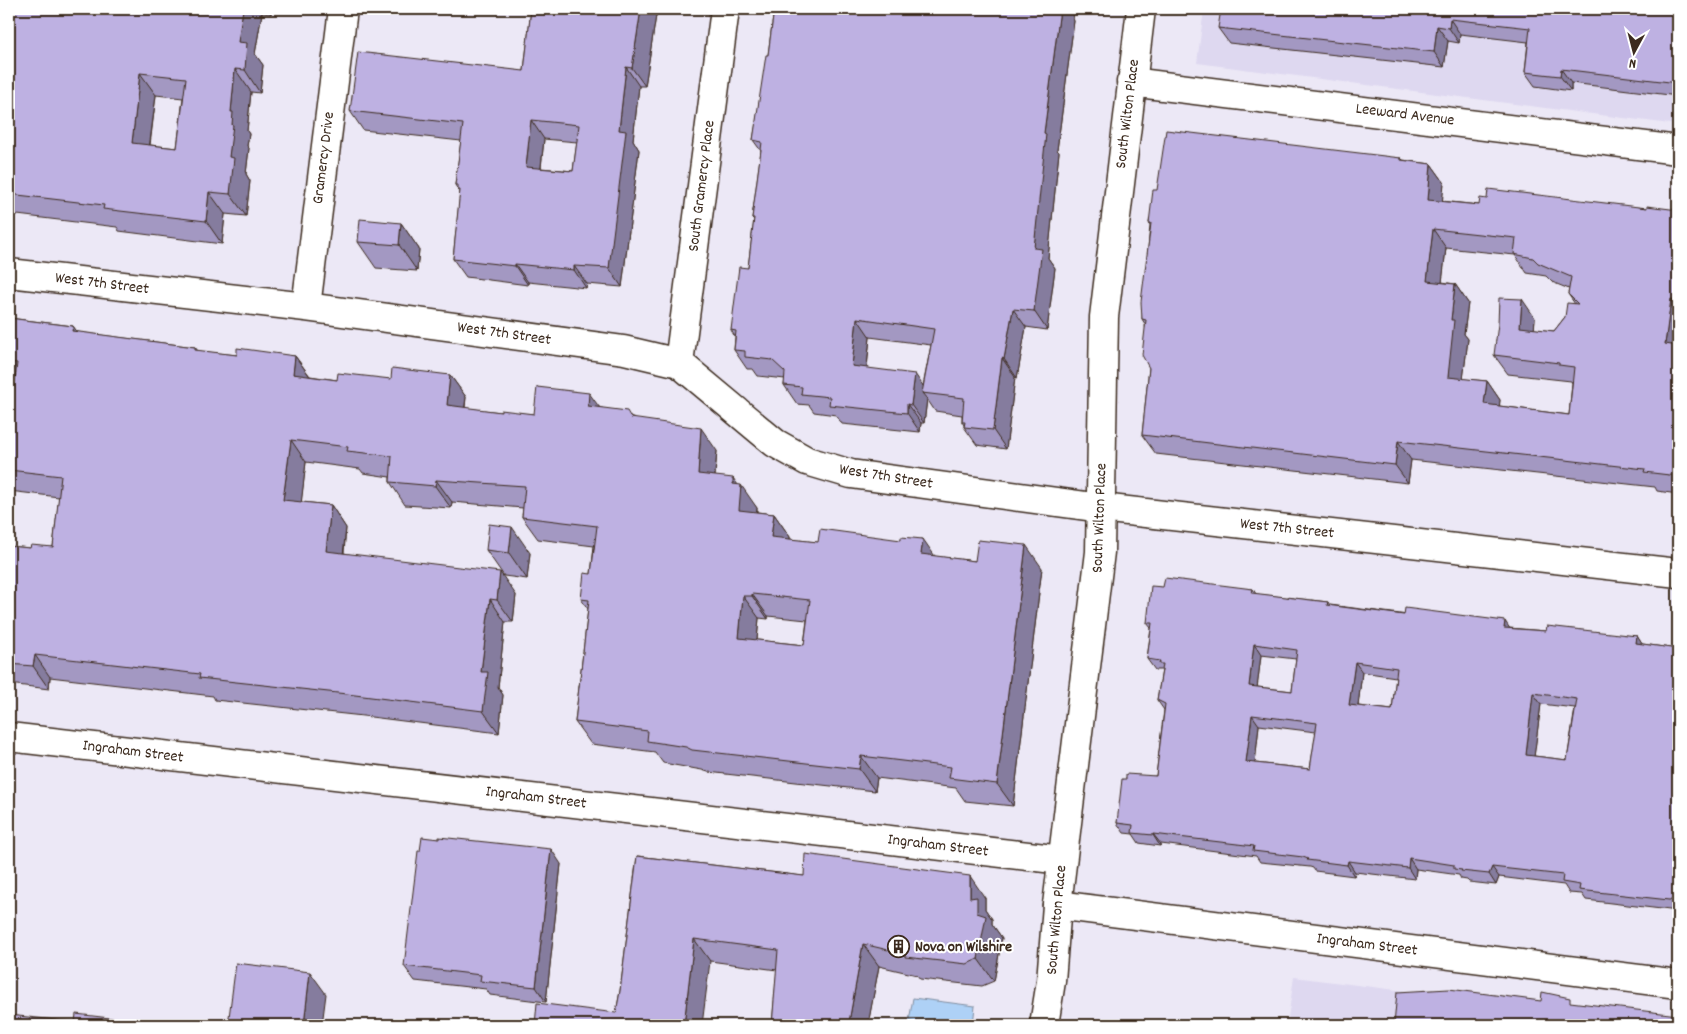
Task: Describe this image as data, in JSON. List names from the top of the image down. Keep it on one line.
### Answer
{"streets":{"street":["South Wilton Place","Leeward Avenue","Gramercy Drive","South Gramercy Place","West 7th Street","Ingraham Street"]},"crossings":[["South Wilton Place","Leeward Avenue"],["South Wilton Place","West 7th Street"],["South Wilton Place","Ingraham Street"],["Gramercy Drive","West 7th Street"],["South Gramercy Place","West 7th Street"]],"places":{"building":["Nova on Wilshire"]},"north":"bottom"}
